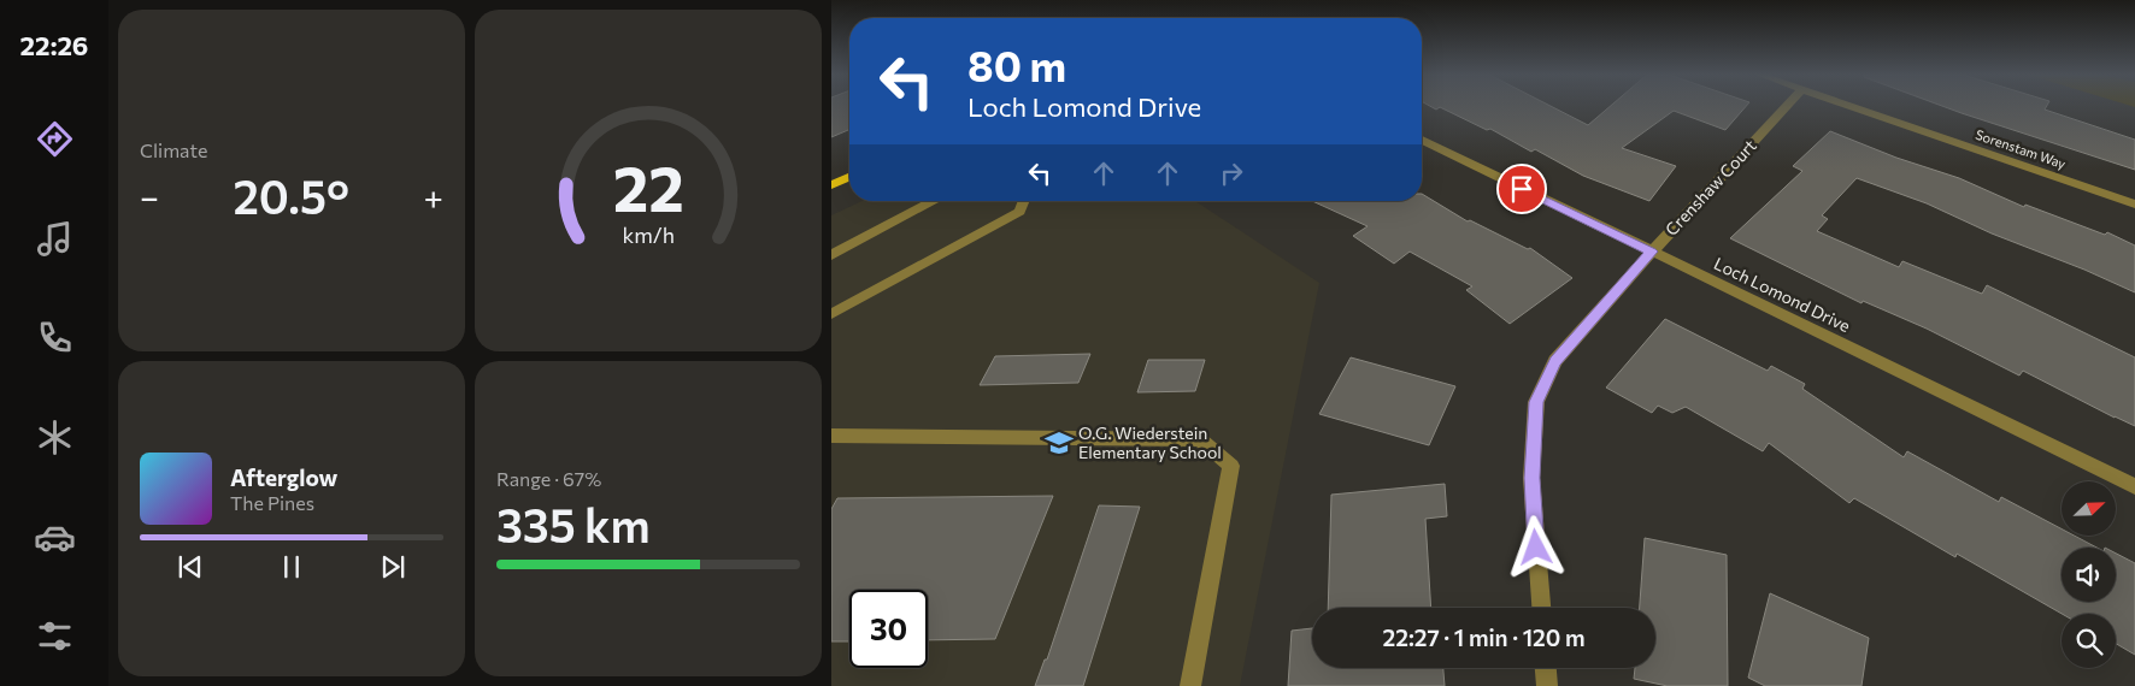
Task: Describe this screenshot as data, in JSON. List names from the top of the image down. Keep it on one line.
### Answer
{"streets":{"street":["Sorenstam Way","Crenshaw Court","Loch Lomond Drive"]},"crossings":[["Crenshaw Court","Loch Lomond Drive"]],"places":{"school or university":["O.G. Wiederstein Elementary School"]},"north":"top right","page":{"tabs":"22:26","tile":["Climate",["Range · 67%","335 km"]],"turn":["80 m","Loch Lomond Drive"],"heat":["−","20.5°","+"],"song":["Afterglow","The Pines"],"limit":"30","trip":"22:27 · 1 min · 120 m","gauge":["22","km/h"]}}
